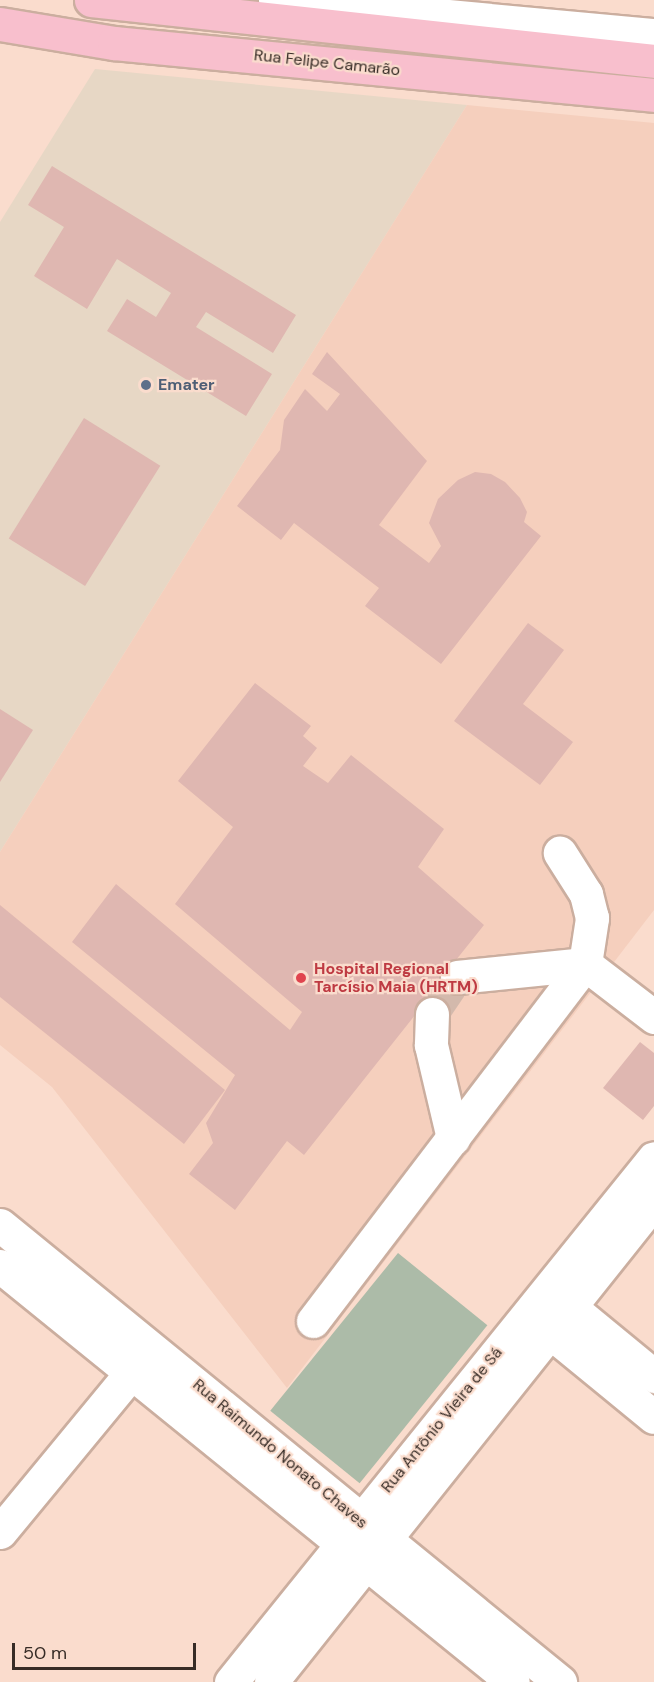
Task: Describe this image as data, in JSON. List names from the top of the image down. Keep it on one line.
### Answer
{"streets":{"main road":["Rua Felipe Camarão"],"street":["Rua Antônio Vieira de Sá","Rua Raimundo Nonato Chaves"]},"crossings":[["Rua Antônio Vieira de Sá","Rua Raimundo Nonato Chaves"]],"places":["Emater","Hospital Regional Tarcísio Maia (HRTM)"],"scale_bar":"50 m"}
